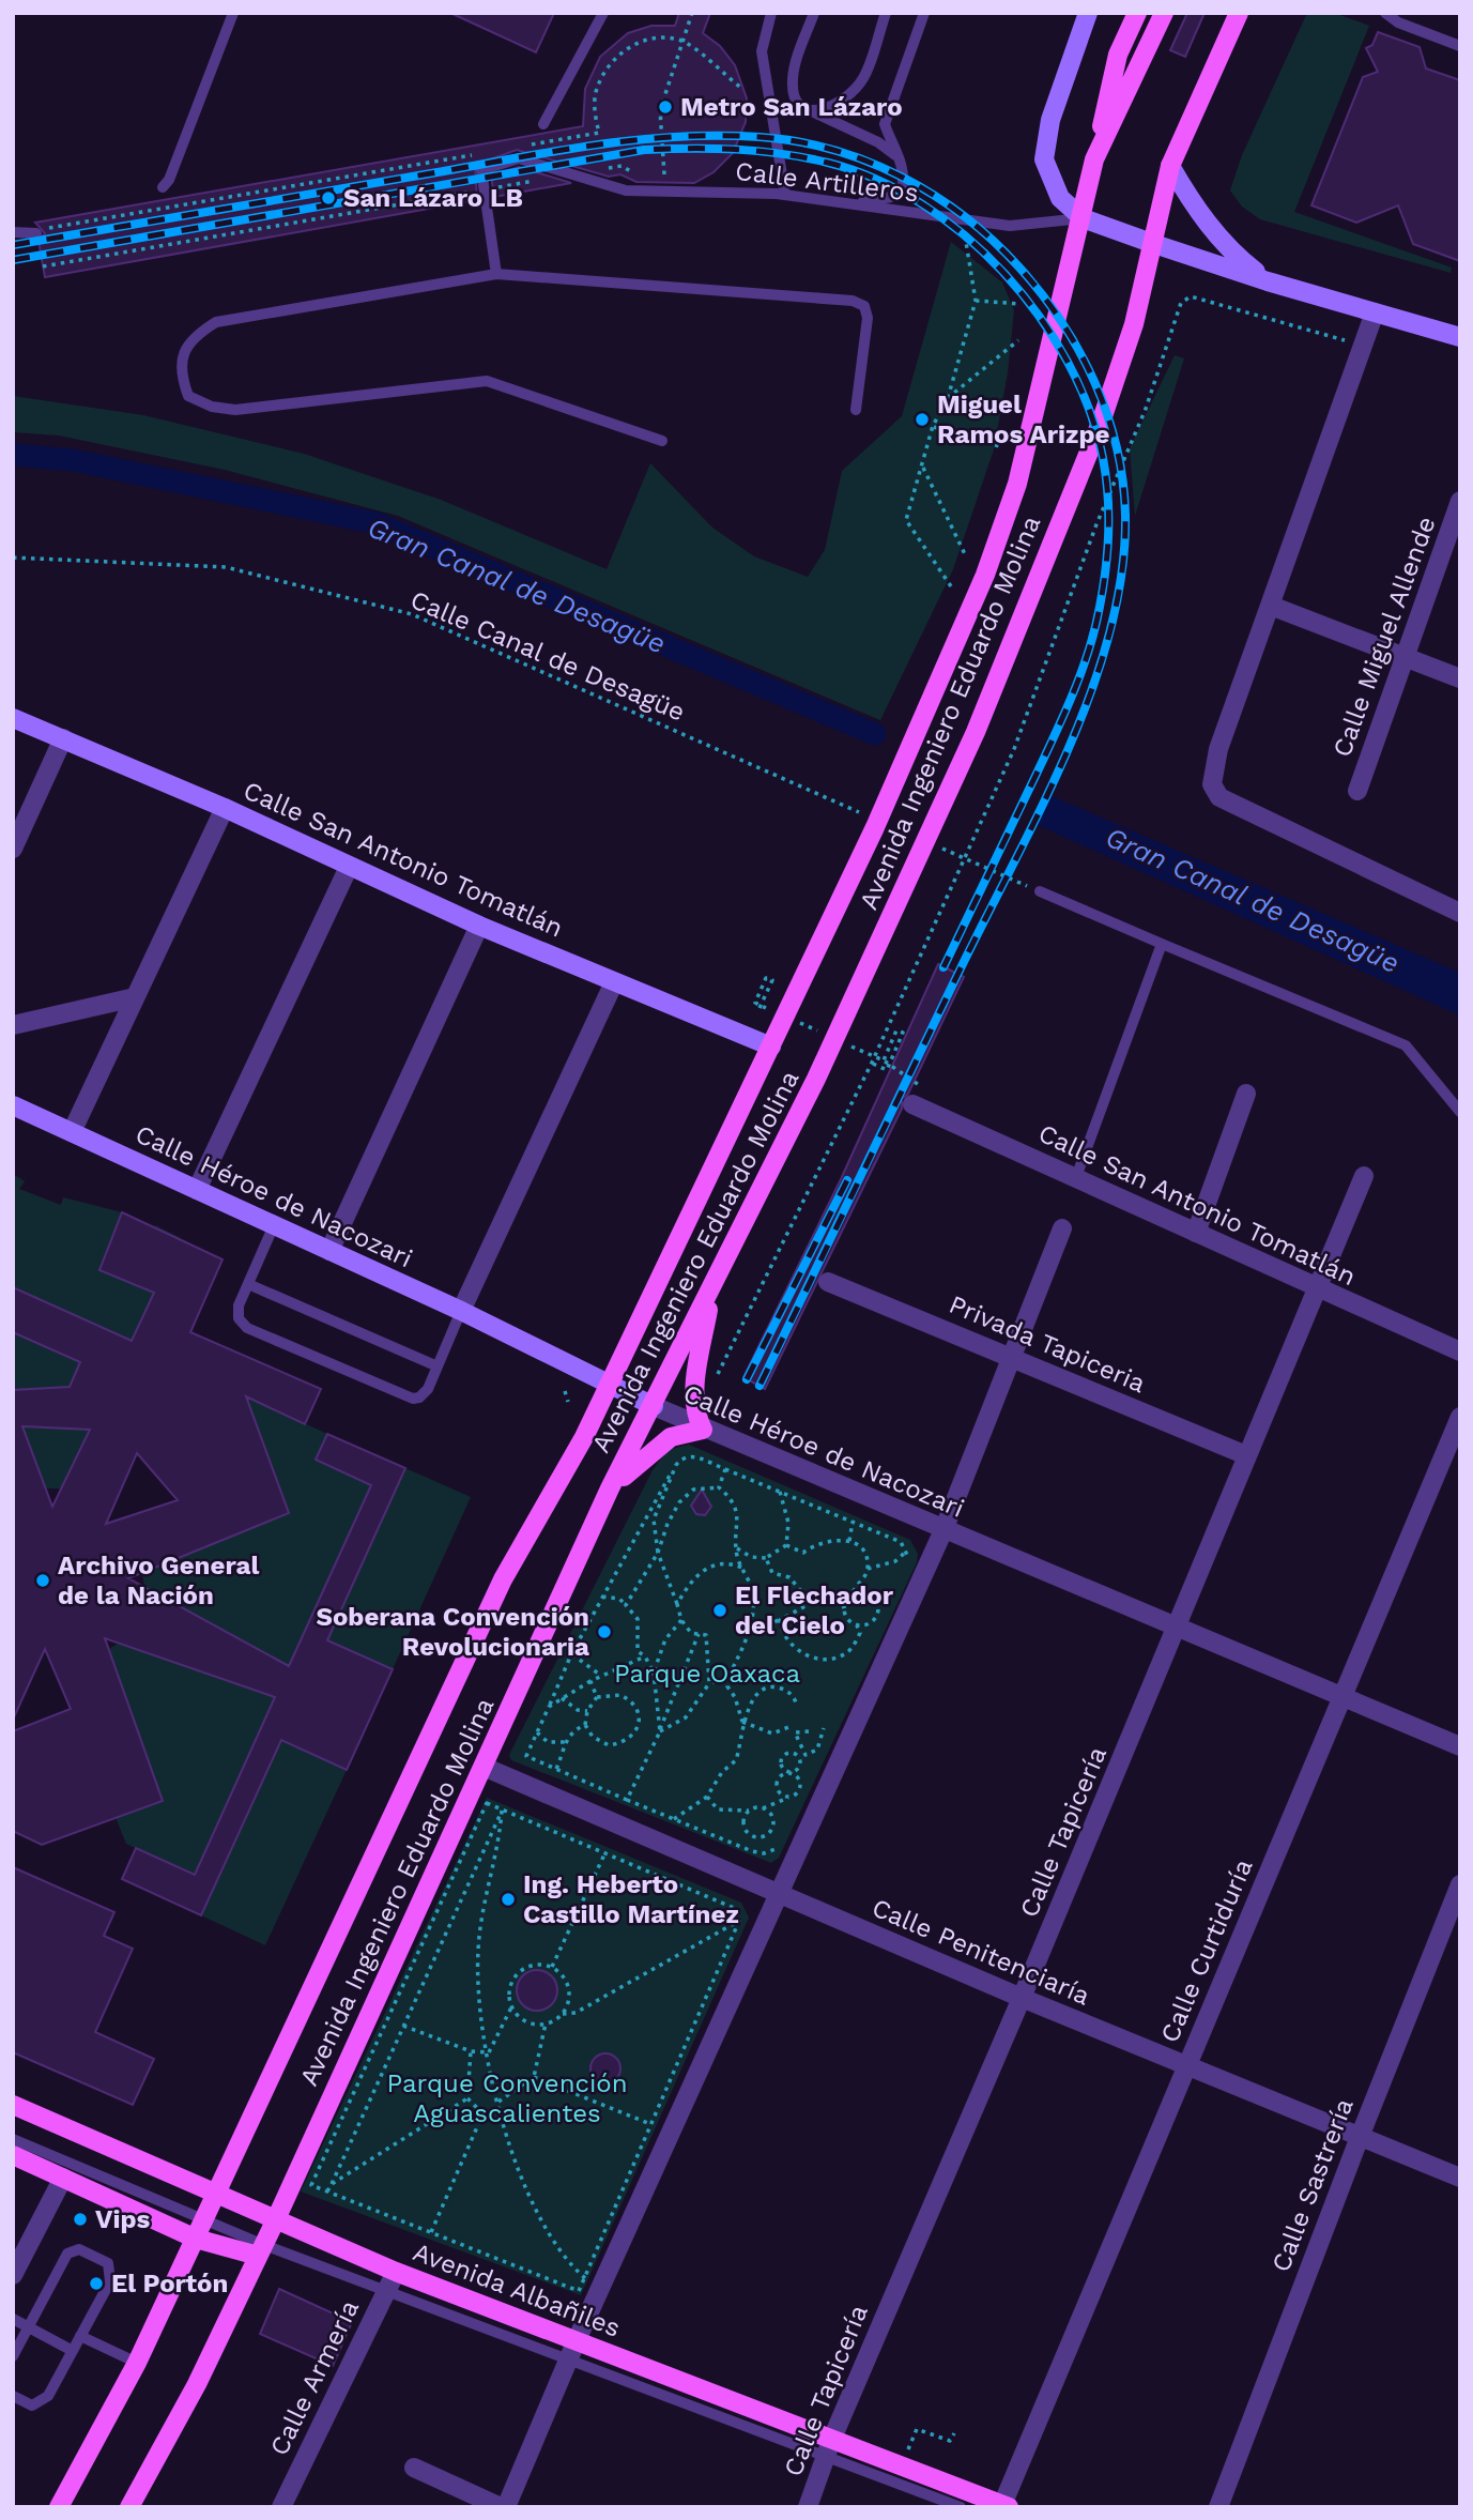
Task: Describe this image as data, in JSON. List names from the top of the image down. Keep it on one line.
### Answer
{"streets":{"main road":["Avenida Ingeniero Eduardo Molina","Avenida Albañiles"],"street":["Calle Miguel Allende","Calle San Antonio Tomatlán","Calle Héroe de Nacozari","Privada Tapiceria","Calle Tapicería","Calle Curtiduría","Calle Penitenciaría","Calle Sastrería","Calle Armería"],"lane":["Calle Artilleros"],"path":["Calle Canal de Desagüe"]},"crossings":[["Calle Artilleros","Avenida Ingeniero Eduardo Molina"],["Calle Canal de Desagüe","Avenida Ingeniero Eduardo Molina"],["Avenida Ingeniero Eduardo Molina","Calle San Antonio Tomatlán"],["Avenida Ingeniero Eduardo Molina","Calle Héroe de Nacozari"],["Avenida Ingeniero Eduardo Molina","Calle Penitenciaría"],["Avenida Ingeniero Eduardo Molina","Avenida Albañiles"],["Calle San Antonio Tomatlán","Calle Tapicería"],["Calle Héroe de Nacozari","Calle Tapicería"],["Calle Héroe de Nacozari","Calle Curtiduría"],["Privada Tapiceria","Calle Tapicería"],["Calle Tapicería","Calle Penitenciaría"],["Calle Tapicería","Avenida Albañiles"],["Calle Curtiduría","Calle Penitenciaría"],["Calle Curtiduría","Avenida Albañiles"],["Calle Penitenciaría","Calle Sastrería"],["Avenida Albañiles","Calle Armería"]],"water":["Gran Canal de Desagüe"],"parks":["Parque Oaxaca","Parque Convención Aguascalientes"],"places":["Metro San Lázaro","San Lázaro LB","Miguel Ramos Arizpe","Archivo General de la Nación","El Flechador del Cielo","Soberana Convención Revolucionaria","Ing. Heberto Castillo Martínez","Vips","El Portón"]}
